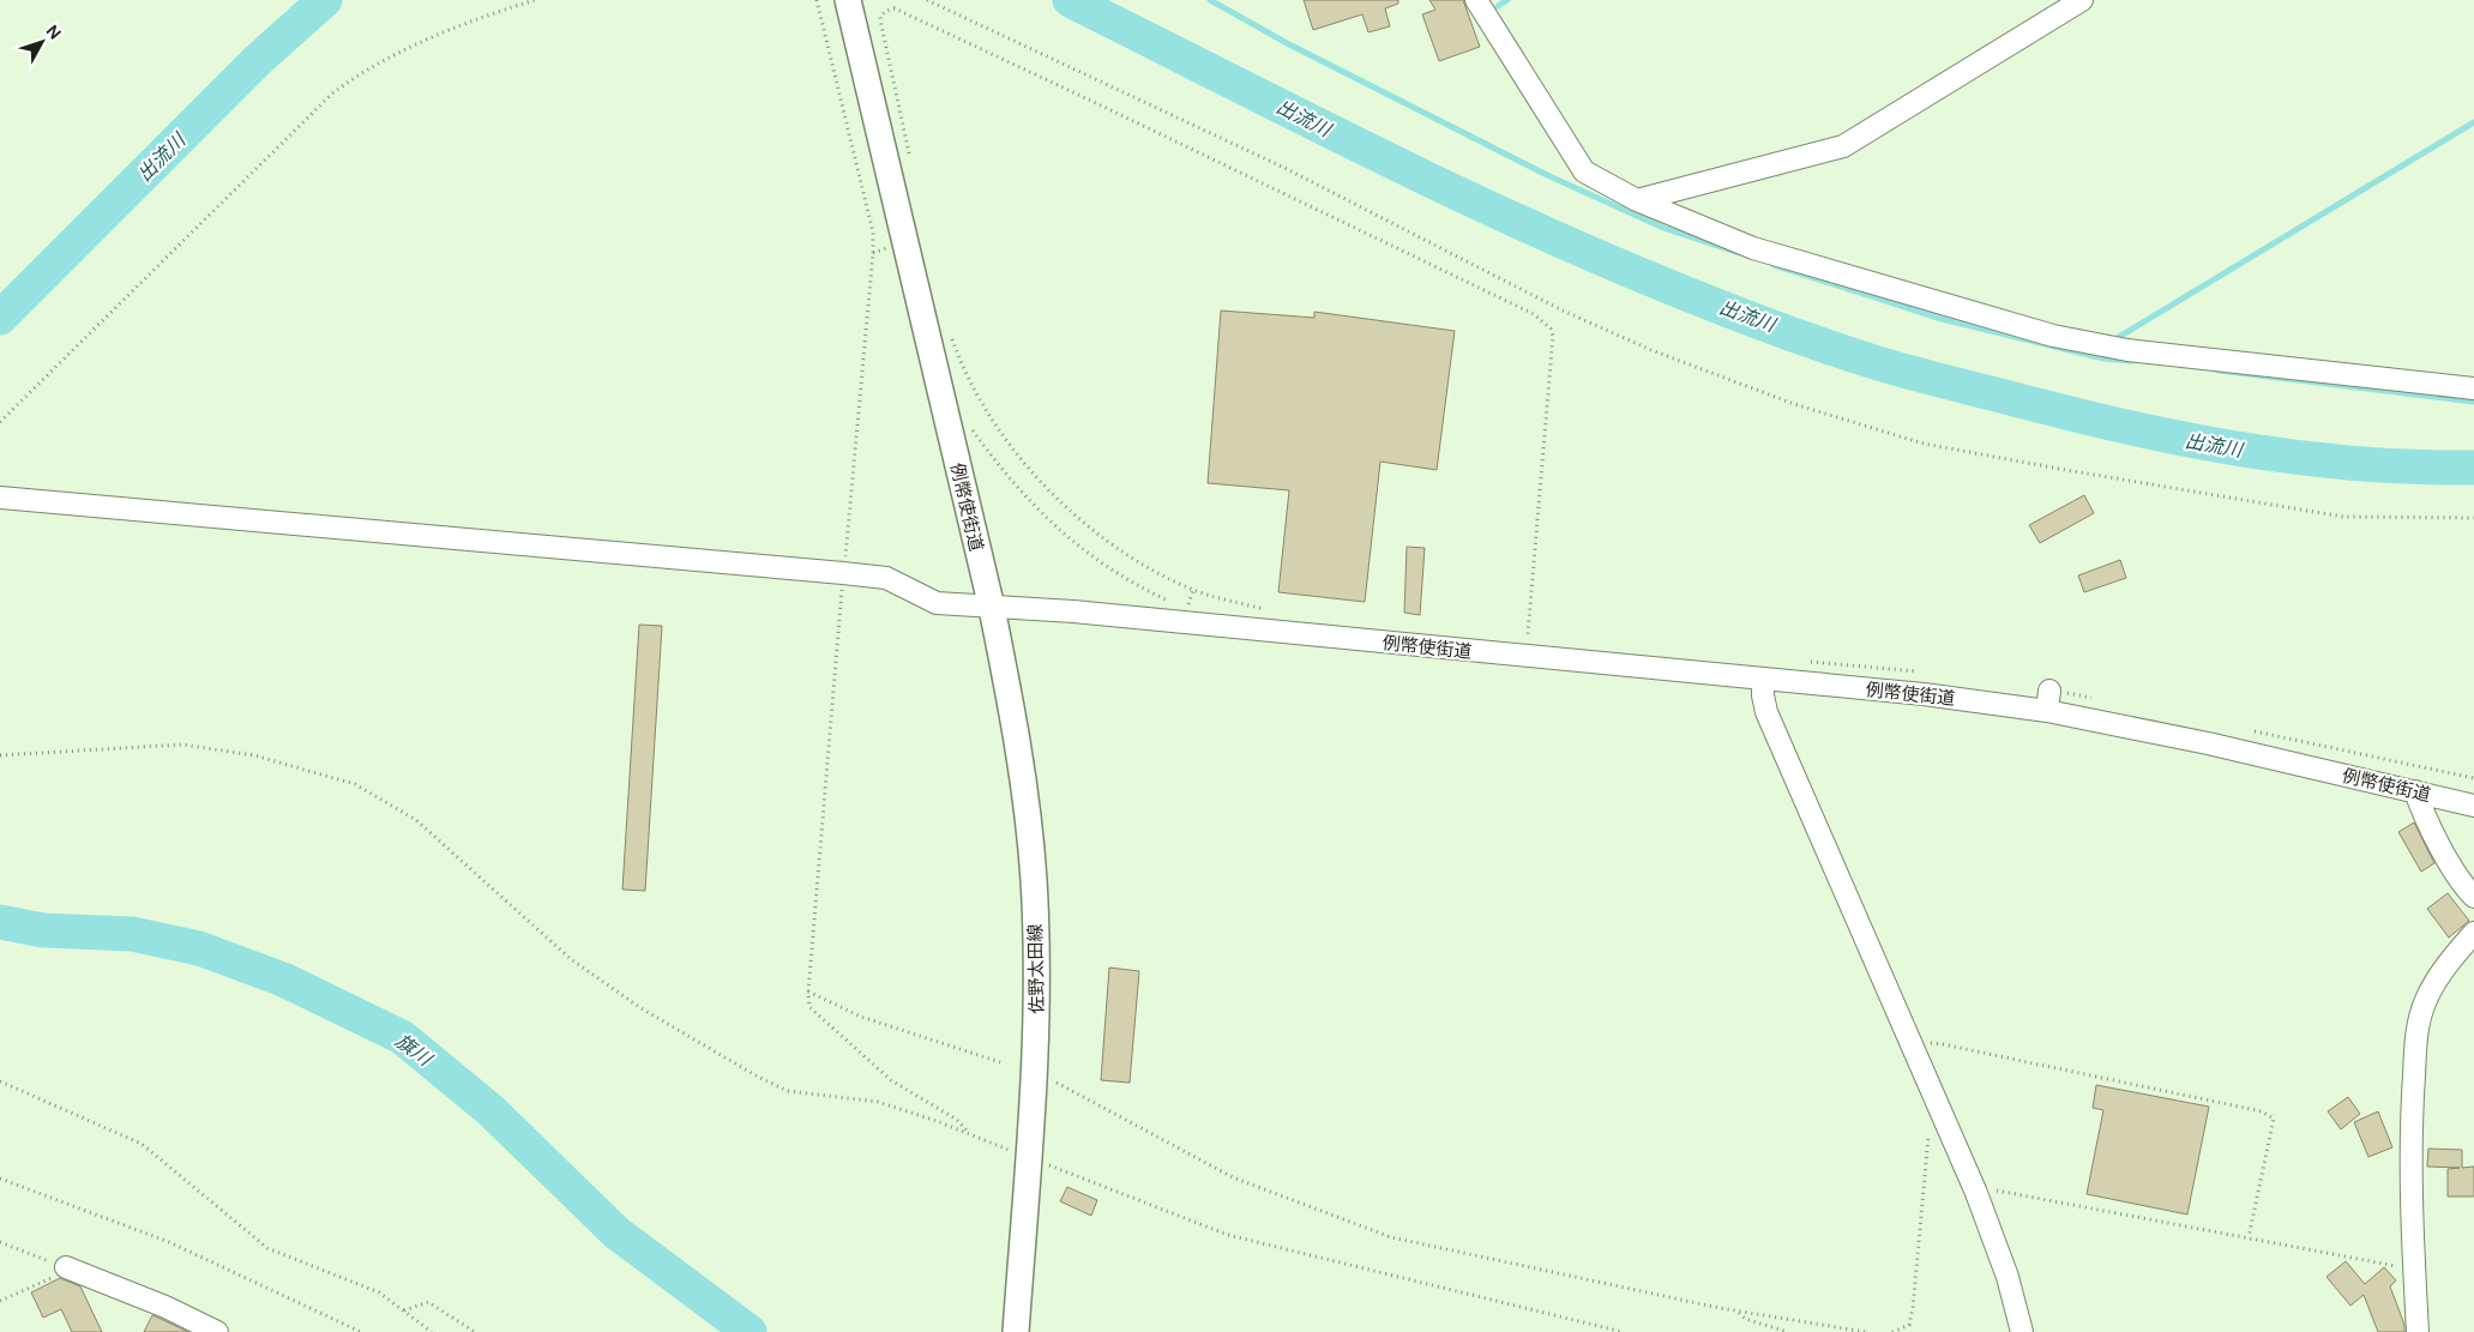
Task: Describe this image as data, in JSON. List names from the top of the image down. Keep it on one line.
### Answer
{"streets":{"main road":["例幣使街道","佐野太田線"]},"crossings":[["例幣使街道","佐野太田線"]],"water":["出流川","旗川"],"north":"top right"}
